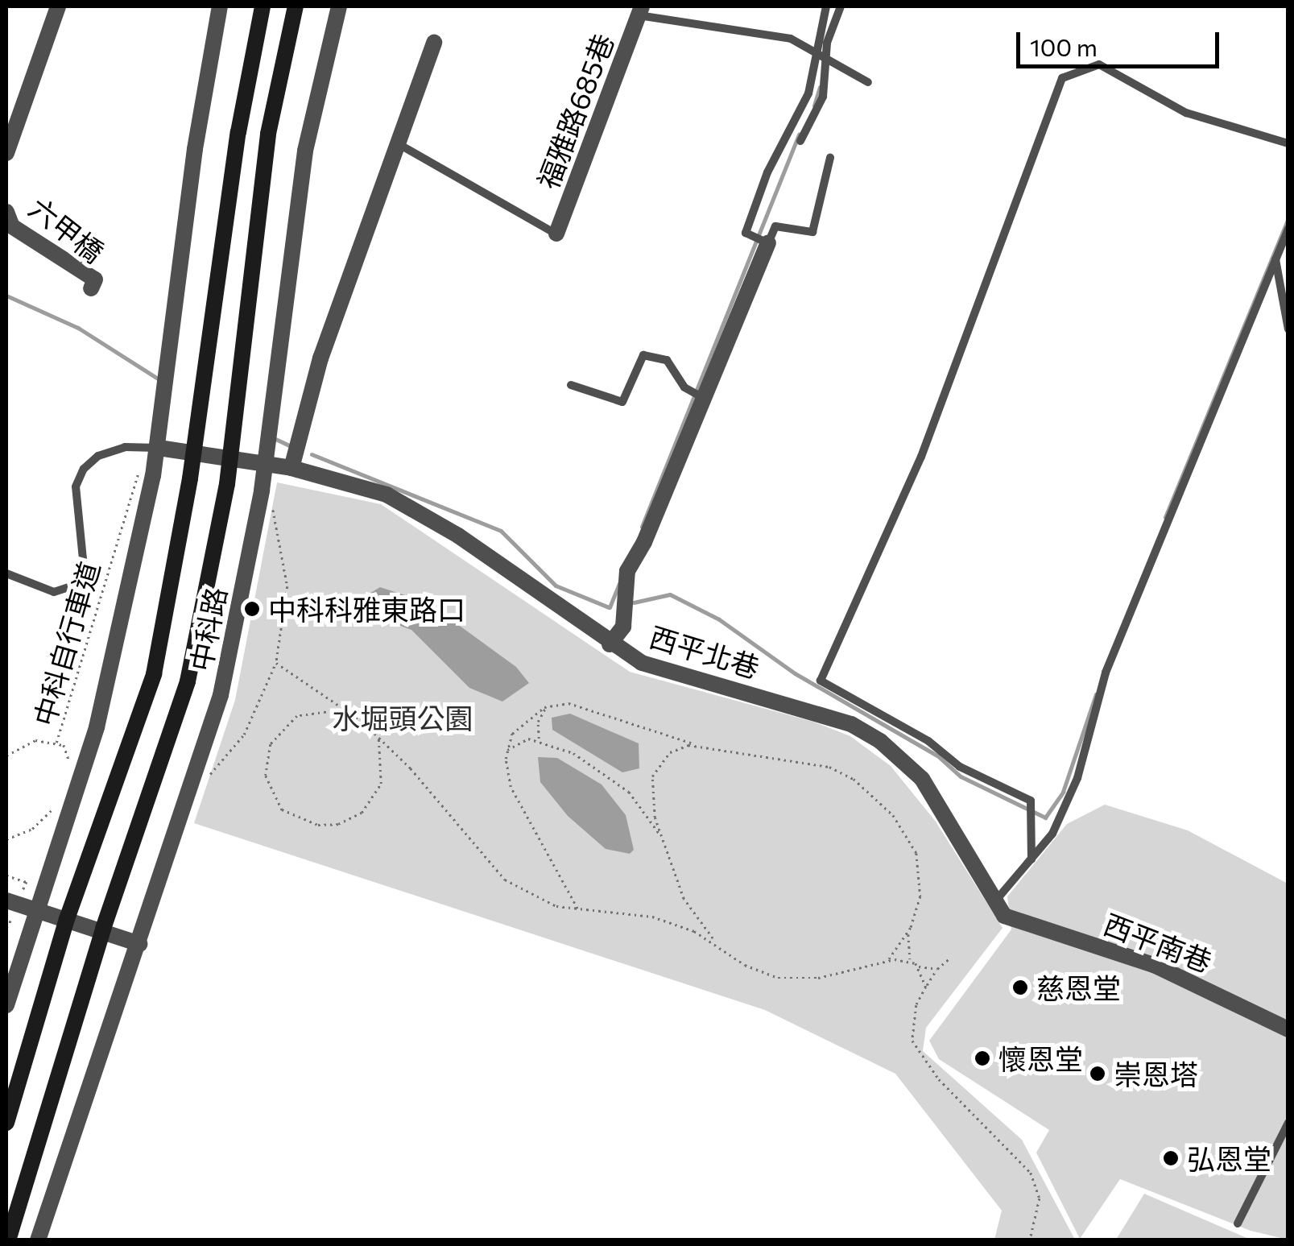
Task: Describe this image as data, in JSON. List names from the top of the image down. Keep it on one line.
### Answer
{"streets":{"street":["福雅路685巷","六甲橋","中科路","西平北巷","西平南巷"],"path":["中科自行車道"]},"crossings":[["中科路","西平北巷"],["西平北巷","西平南巷"]],"parks":["水堀頭公園"],"places":["中科科雅東路口","慈恩堂","懷恩堂","崇恩塔","弘恩堂"],"scale_bar":"100 m"}
